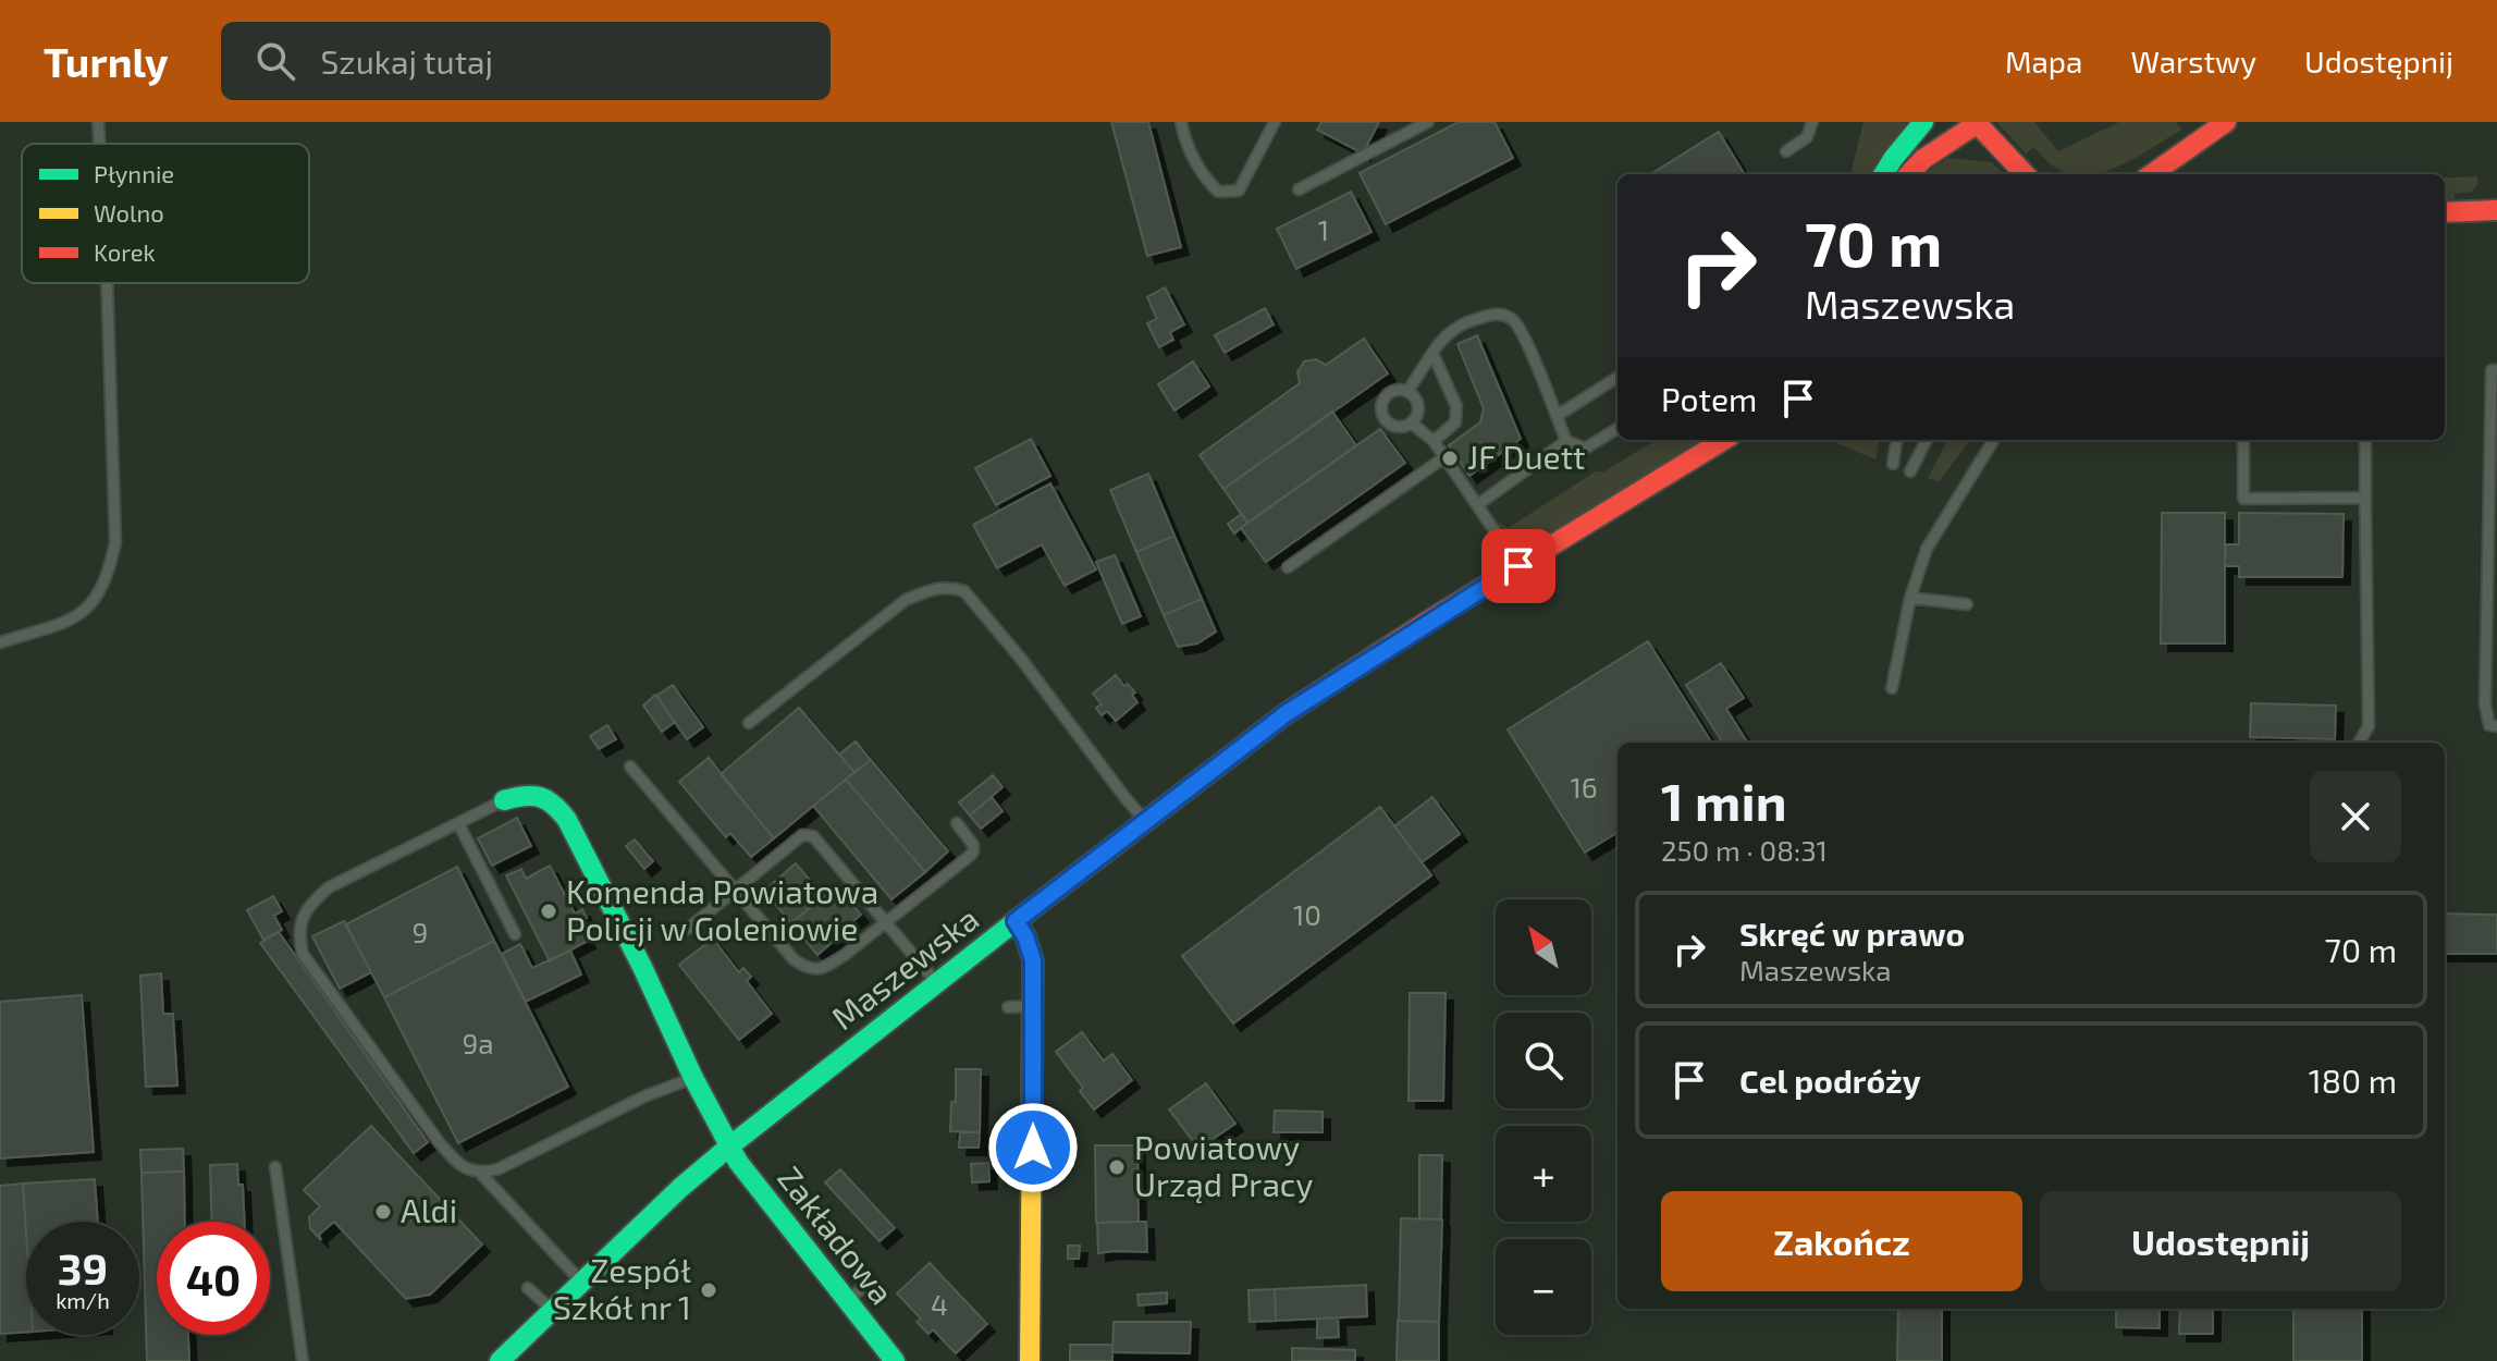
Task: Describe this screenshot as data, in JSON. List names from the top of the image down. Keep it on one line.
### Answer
{"streets":{"street":["Maszewska","Zakładowa"]},"crossings":[["Maszewska","Zakładowa"]],"places":["JF Duett","Komenda Powiatowa Policji w Goleniowie","Powiatowy Urząd Pracy","Aldi","Zespół Szkół nr 1"],"house_numbers":["1","16","10","9","9a","4"],"legend":["Płynnie","Wolno","Korek"],"north":"top left","page":{"header":"Turnly","search":"Szukaj tutaj","nav":["Mapa","Warstwy","Udostępnij"],"turn":["70 m","Maszewska"],"then":"Potem","heading":["1 min","250 m · 08:31"],"list":[{"name":"Skręć w prawo","note":"Maszewska","value":"70 m"},{"name":"Cel podróży","value":"180 m"}],"map_buttons":["+","−"],"buttons":["Zakończ","Udostępnij"],"speed":"39 km/h","limit":"40"}}
